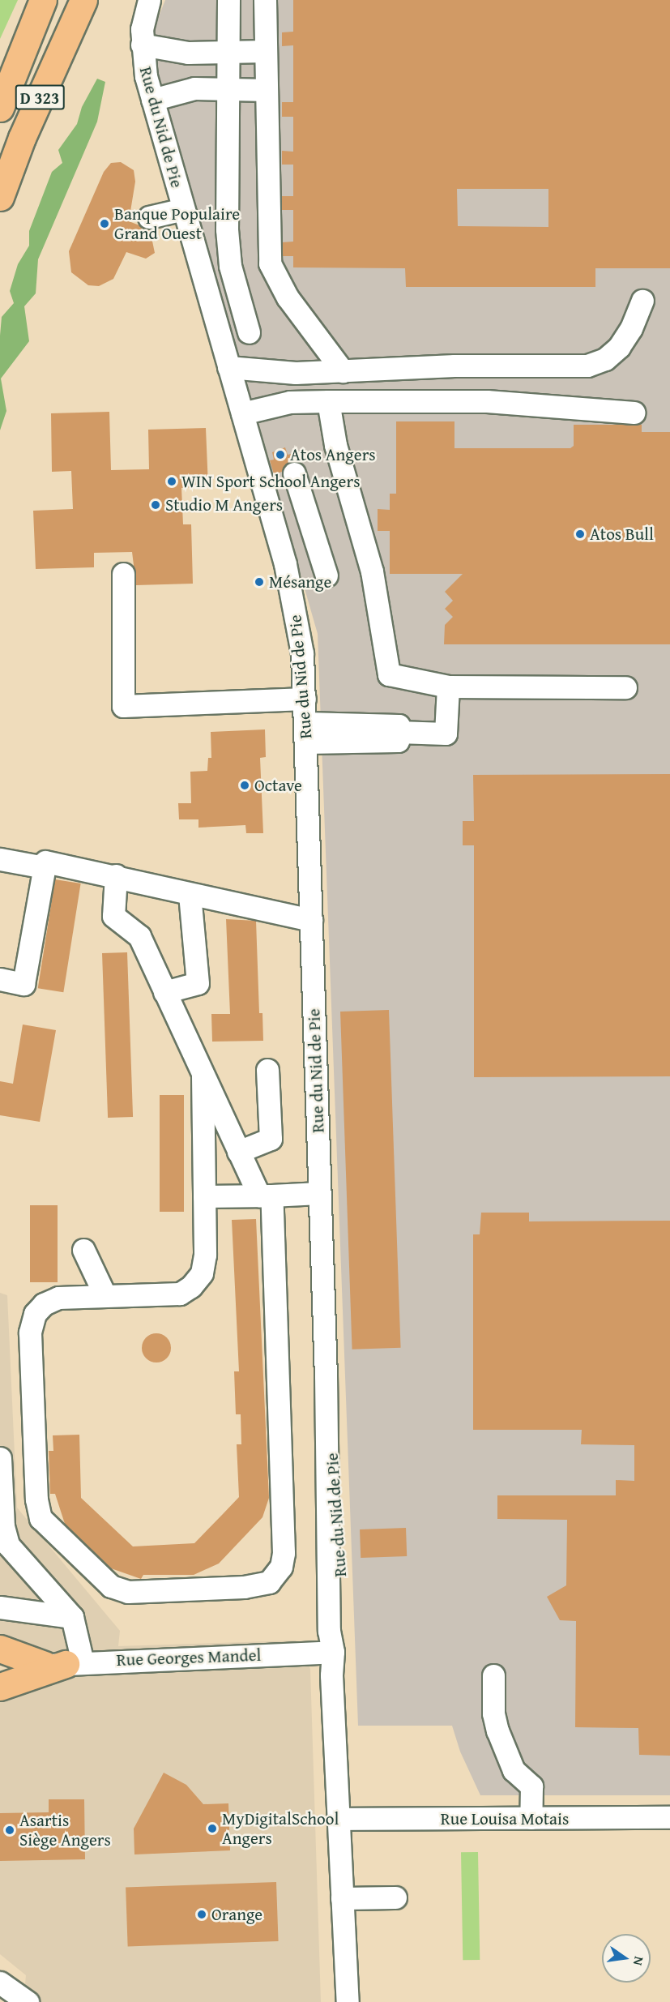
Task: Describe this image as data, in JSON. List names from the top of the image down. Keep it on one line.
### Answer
{"streets":{"highway":["D 323"],"street":["Rue du Nid de Pie","Rue Georges Mandel","Rue Louisa Motais"]},"crossings":[["Rue du Nid de Pie","Rue Georges Mandel"],["Rue du Nid de Pie","Rue Louisa Motais"]],"places":["Banque Populaire Grand Ouest","Atos Angers","WIN Sport School Angers","Studio M Angers","Atos Bull","Mésange","Octave","MyDigitalSchool Angers","Asartis Siège Angers","Orange"],"north":"right"}
